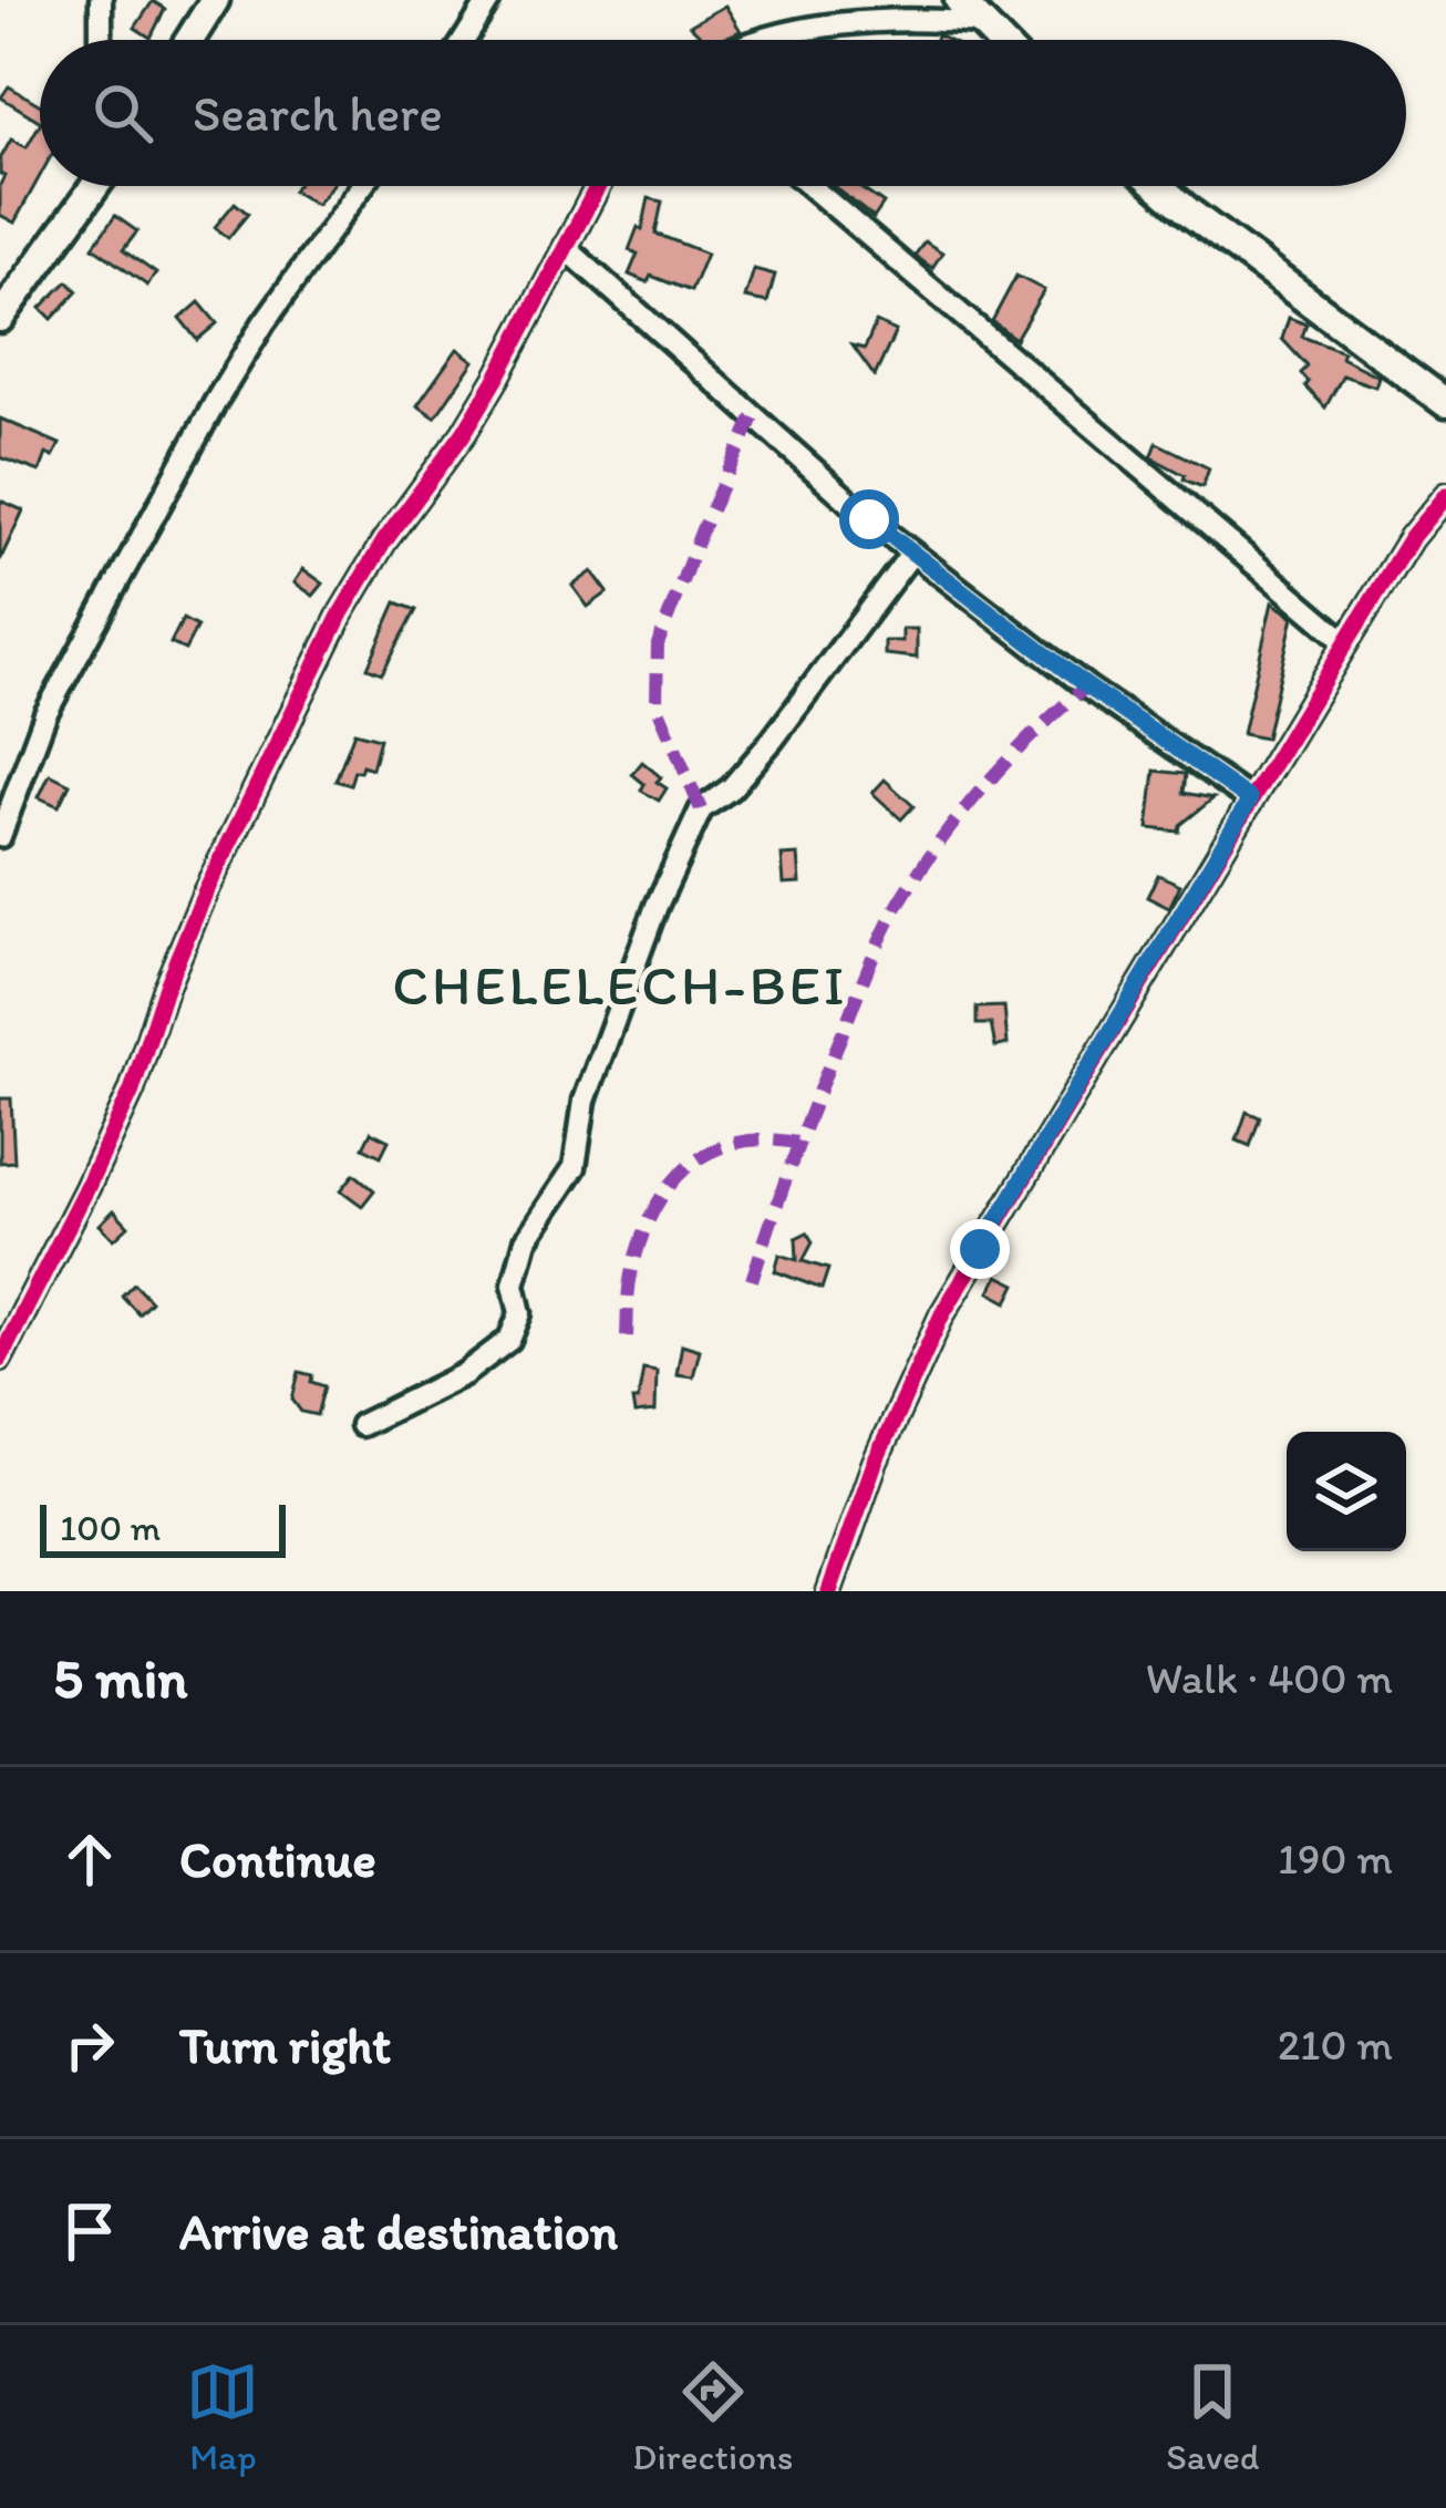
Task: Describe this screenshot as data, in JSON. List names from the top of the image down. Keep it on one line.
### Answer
{"districts":["CHELELECH-BEI"],"scale_bar":"100 m","page":{"search":"Search here","scale":"100 m","heading":["5 min","Walk · 400 m"],"list":[["Continue","190 m"],["Turn right","210 m"],"Arrive at destination"],"nav":["Map","Directions","Saved"]}}
